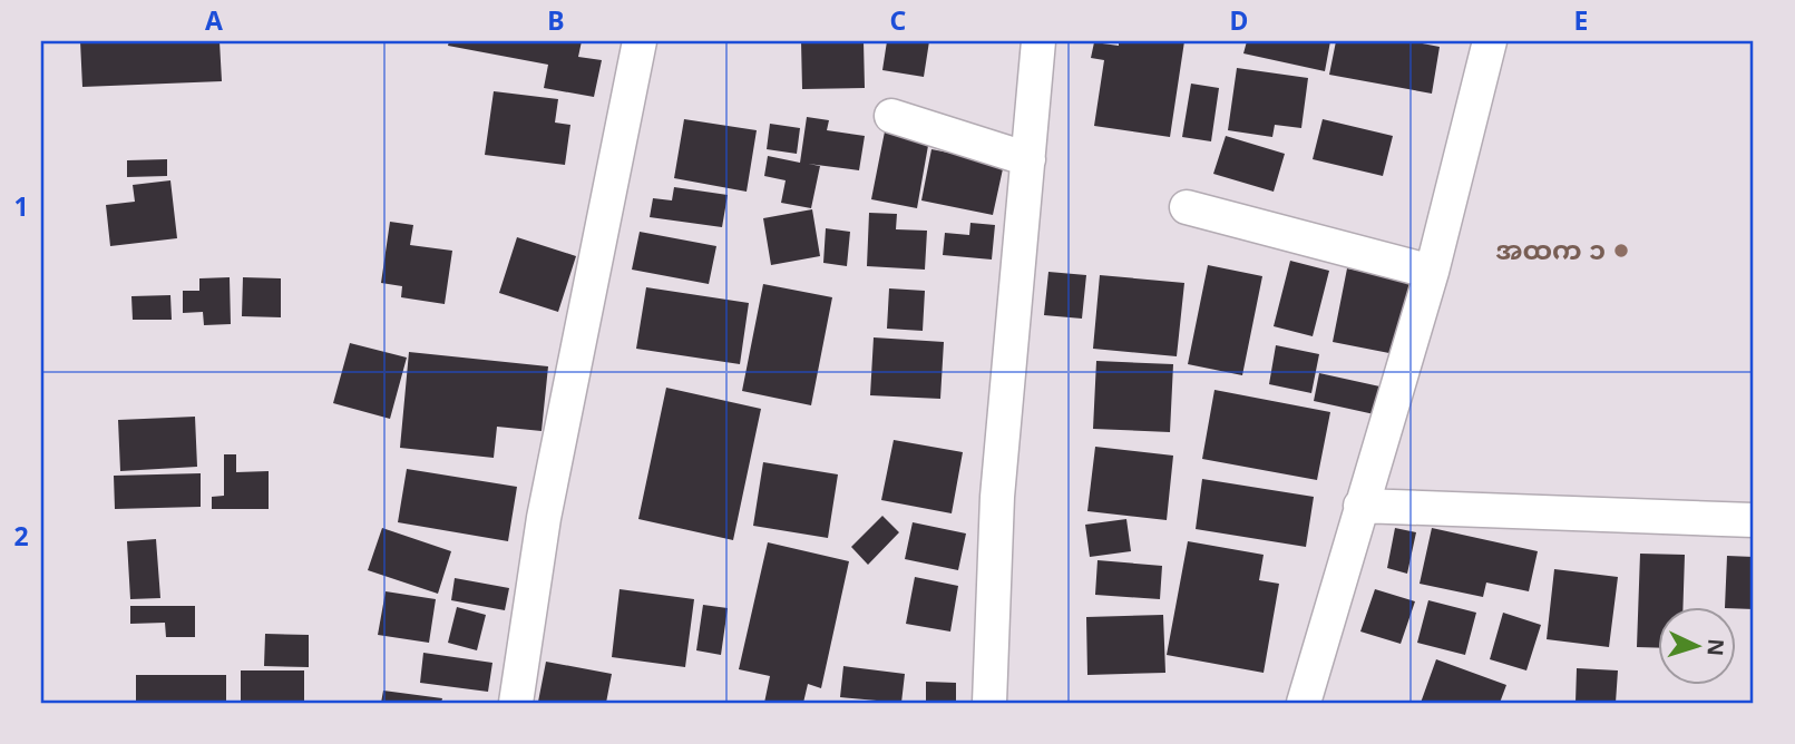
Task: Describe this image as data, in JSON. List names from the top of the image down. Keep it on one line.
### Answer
{"places":["အထက ၁"],"north":"right","grid":{"columns":["A","B","C","D","E"],"rows":["1","2"]}}
